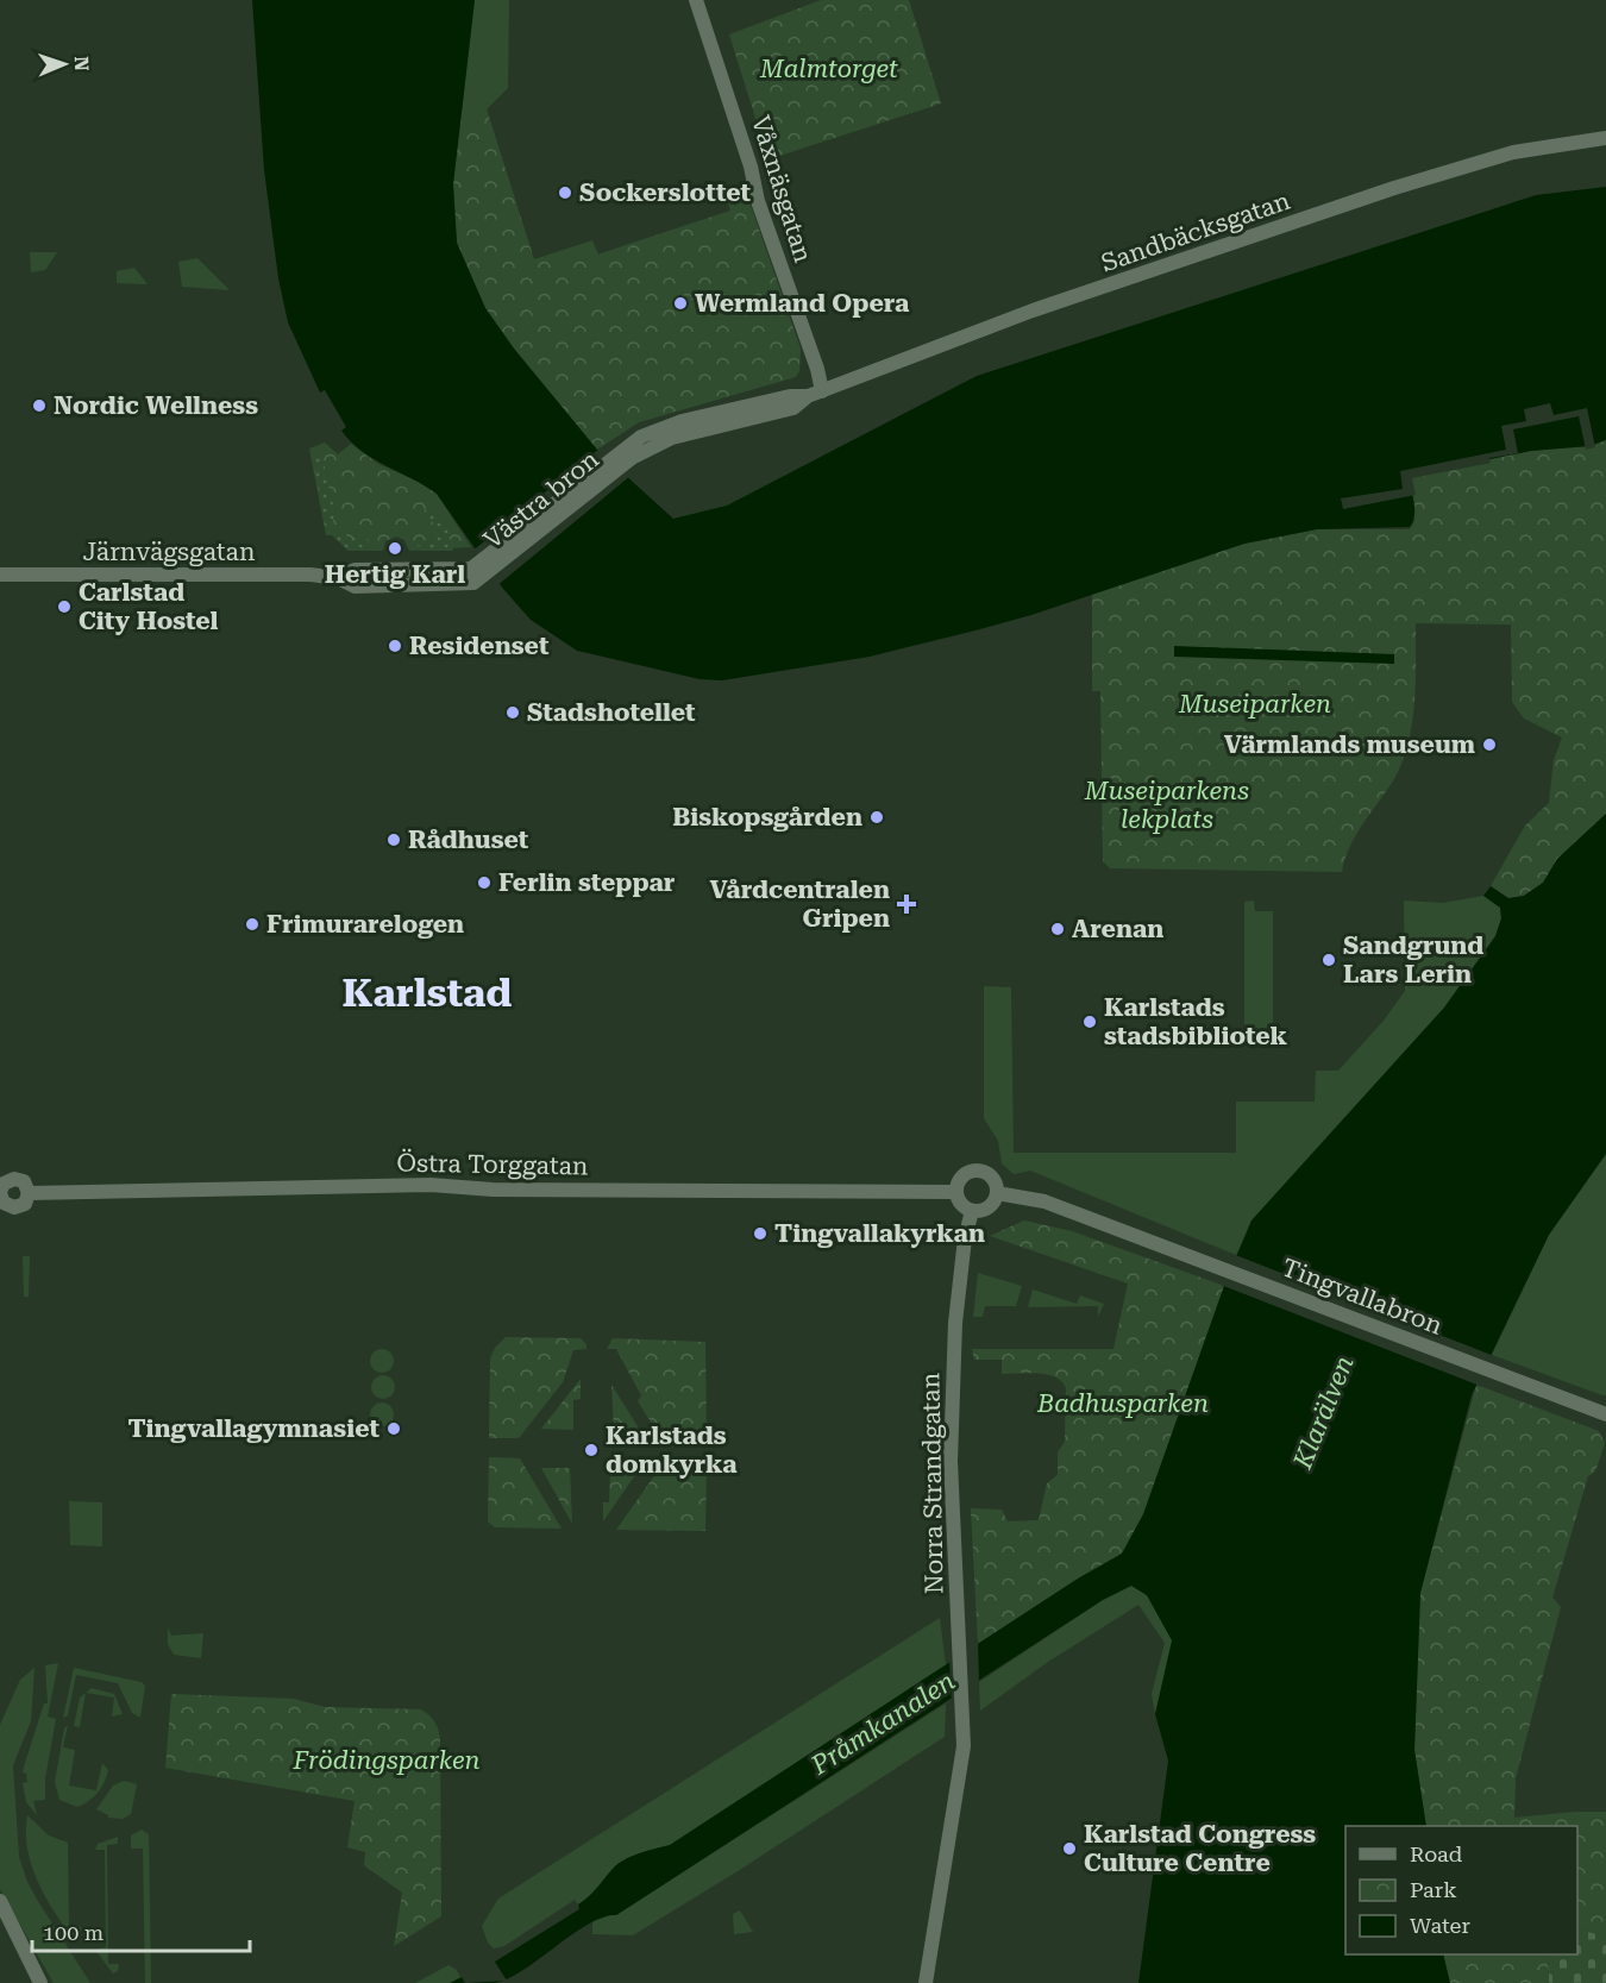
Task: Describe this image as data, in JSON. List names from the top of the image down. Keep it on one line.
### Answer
{"streets":{"street":["Våxnäsgatan","Sandbäcksgatan","Västra bron","Järnvägsgatan","Östra Torggatan","Tingvallabron","Norra Strandgatan"]},"crossings":[["Våxnäsgatan","Sandbäcksgatan"],["Sandbäcksgatan","Västra bron"],["Västra bron","Järnvägsgatan"],["Östra Torggatan","Tingvallabron"],["Östra Torggatan","Norra Strandgatan"],["Tingvallabron","Norra Strandgatan"]],"districts":["Karlstad"],"water":["Klarälven","Pråmkanalen"],"parks":["Malmtorget","Museiparken","Museiparkens lekplats","Badhusparken","Frödingsparken"],"places":{"other":["Sockerslottet","Wermland Opera","Nordic Wellness","Hertig Karl","Carlstad City Hostel","Residenset","Stadshotellet","Värmlands museum","Biskopsgården","Rådhuset","Ferlin steppar","Frimurarelogen","Arenan","Sandgrund Lars Lerin","Karlstads stadsbibliotek","Tingvallakyrkan","Tingvallagymnasiet","Karlstads domkyrka","Karlstad Congress Culture Centre"],"health":["Vårdcentralen Gripen"]},"legend":["Road","Park","Water"],"scale_bar":"100 m","north":"right"}
